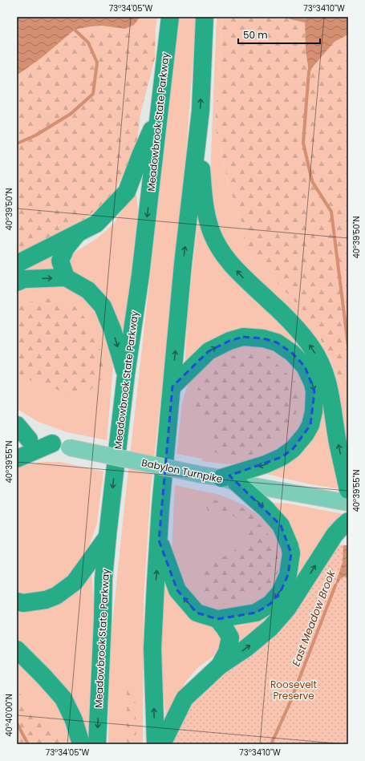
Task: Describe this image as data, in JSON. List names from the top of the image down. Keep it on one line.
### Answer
{"streets":{"highway":["Meadowbrook State Parkway"],"main road":["Babylon Turnpike"]},"water":["East Meadow Brook"],"parks":["Roosevelt Preserve"],"scale_bar":"50 m","coordinates":["73°34'05\"W","73°34'10\"W","40°39'50\"N","40°39'55\"N","40°40'00\"N"]}
